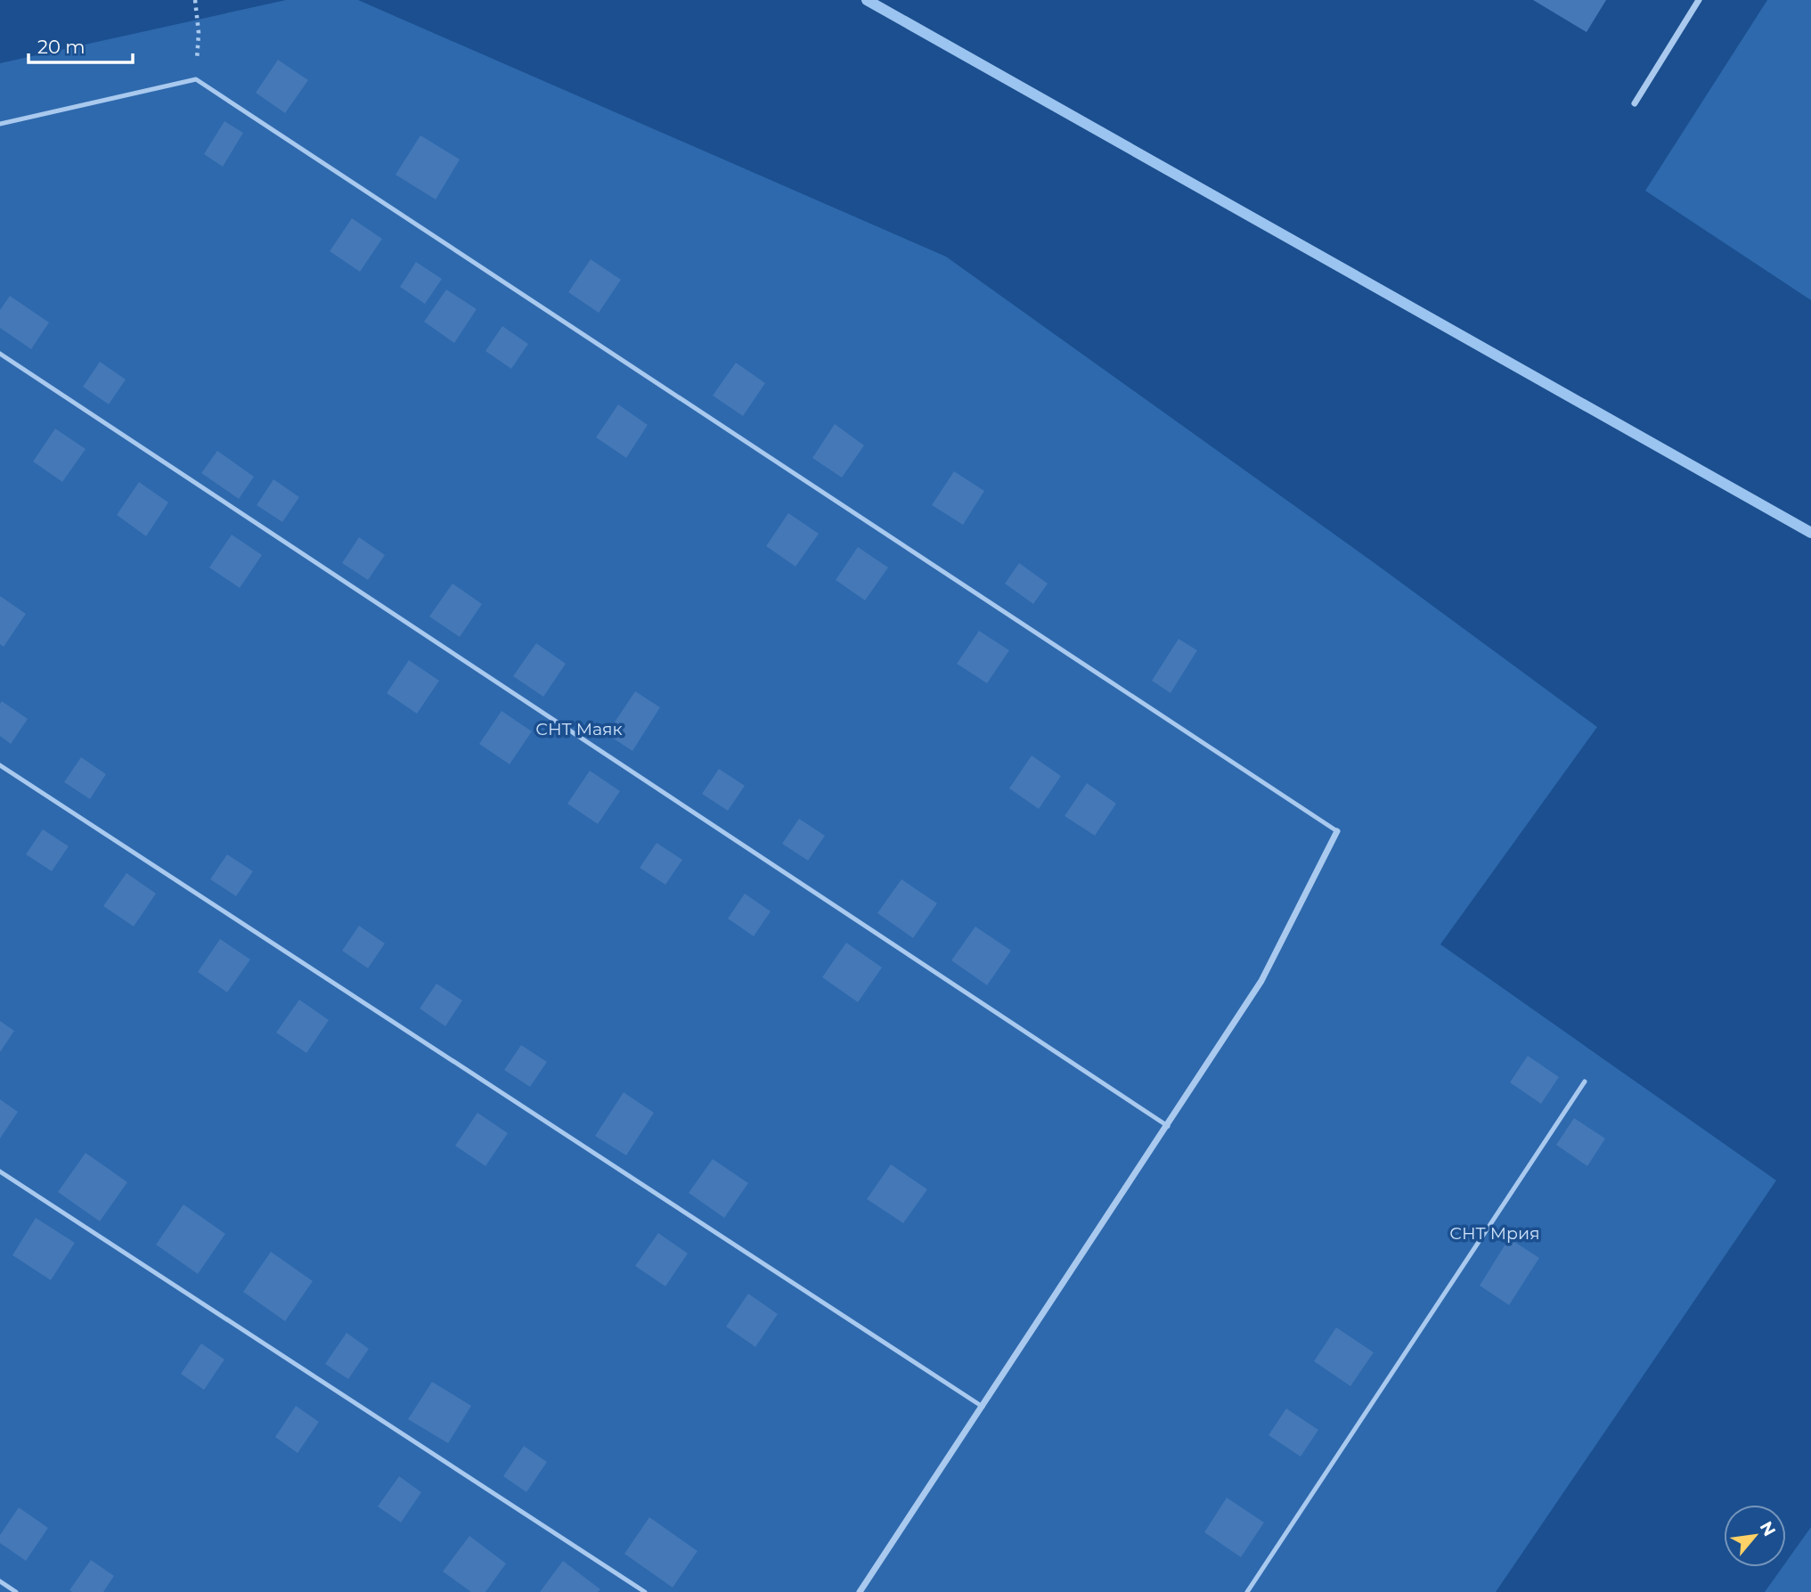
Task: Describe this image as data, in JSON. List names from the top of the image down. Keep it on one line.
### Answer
{"parks":["СНТ Маяк","СНТ Мрия"],"scale_bar":"20 m","north":"top right"}
